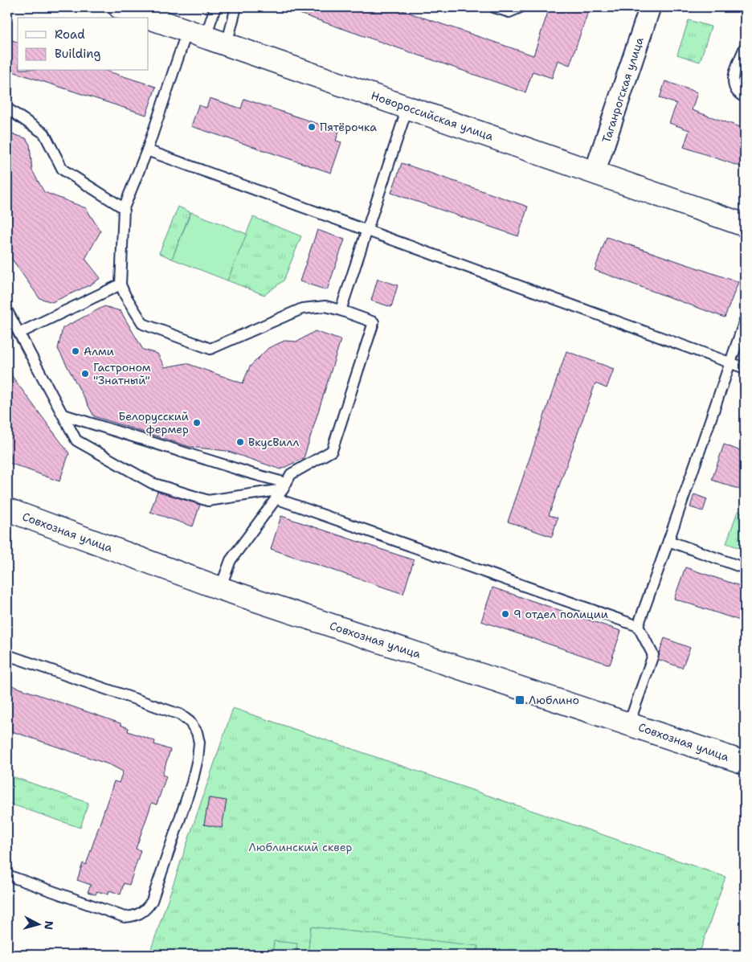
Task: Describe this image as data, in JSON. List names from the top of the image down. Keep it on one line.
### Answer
{"streets":{"street":["Таганрогская улица","Новороссийская улица","Совхозная улица"]},"crossings":[["Таганрогская улица","Новороссийская улица"]],"parks":["Люблинский сквер"],"places":{"other":["Пятёрочка","Алми","Гастроном \"Знатный\"","Белорусский фермер","ВкусВилл","9 отдел полиции"],"transit":["Люблино"]},"legend":["Road","Building"],"north":"right"}
